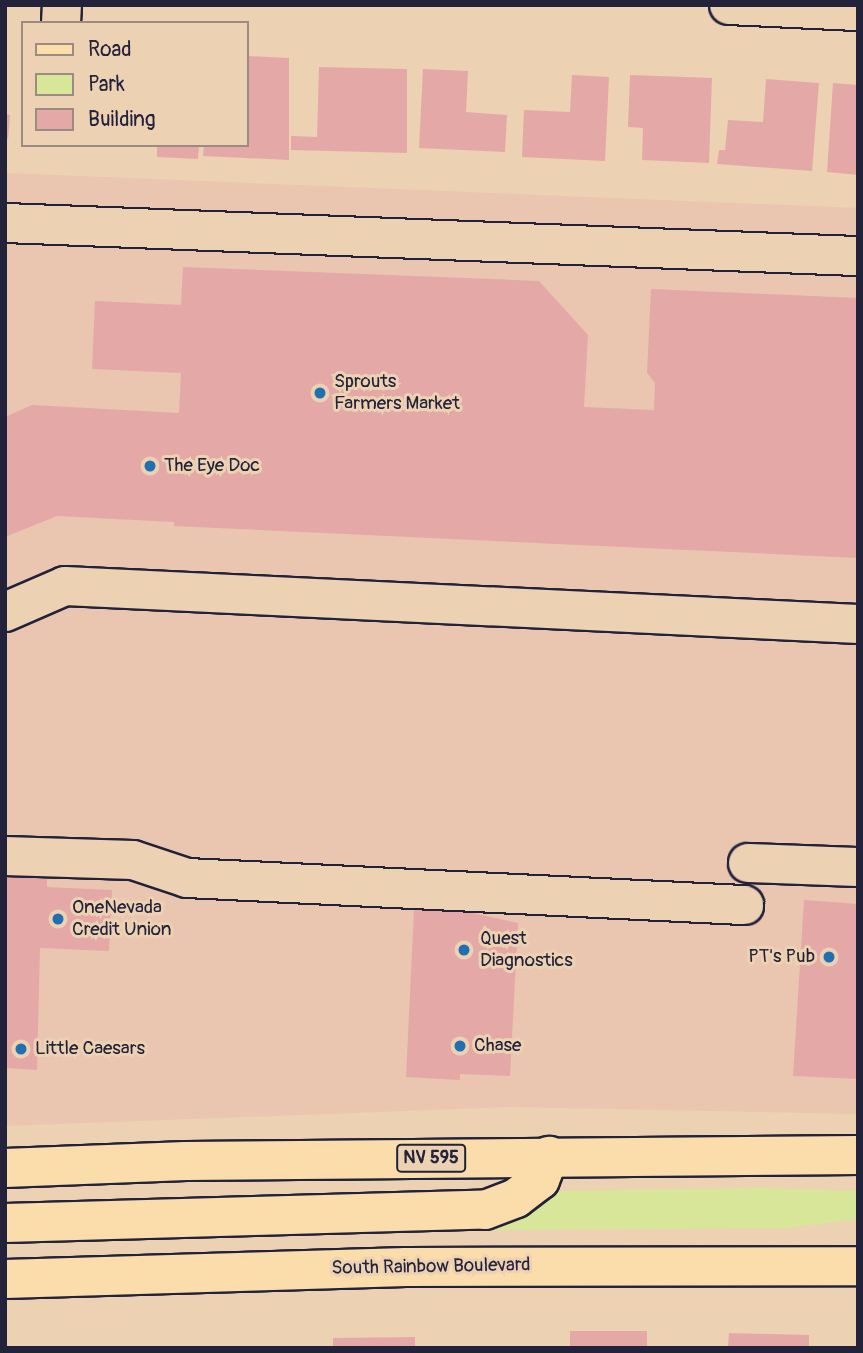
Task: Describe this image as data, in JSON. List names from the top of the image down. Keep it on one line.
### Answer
{"streets":{"main road":["NV 595","South Rainbow Boulevard"]},"places":["Sprouts Farmers Market","The Eye Doc","OneNevada Credit Union","Quest Diagnostics","PT's Pub","Chase","Little Caesars"],"legend":["Road","Park","Building"]}
